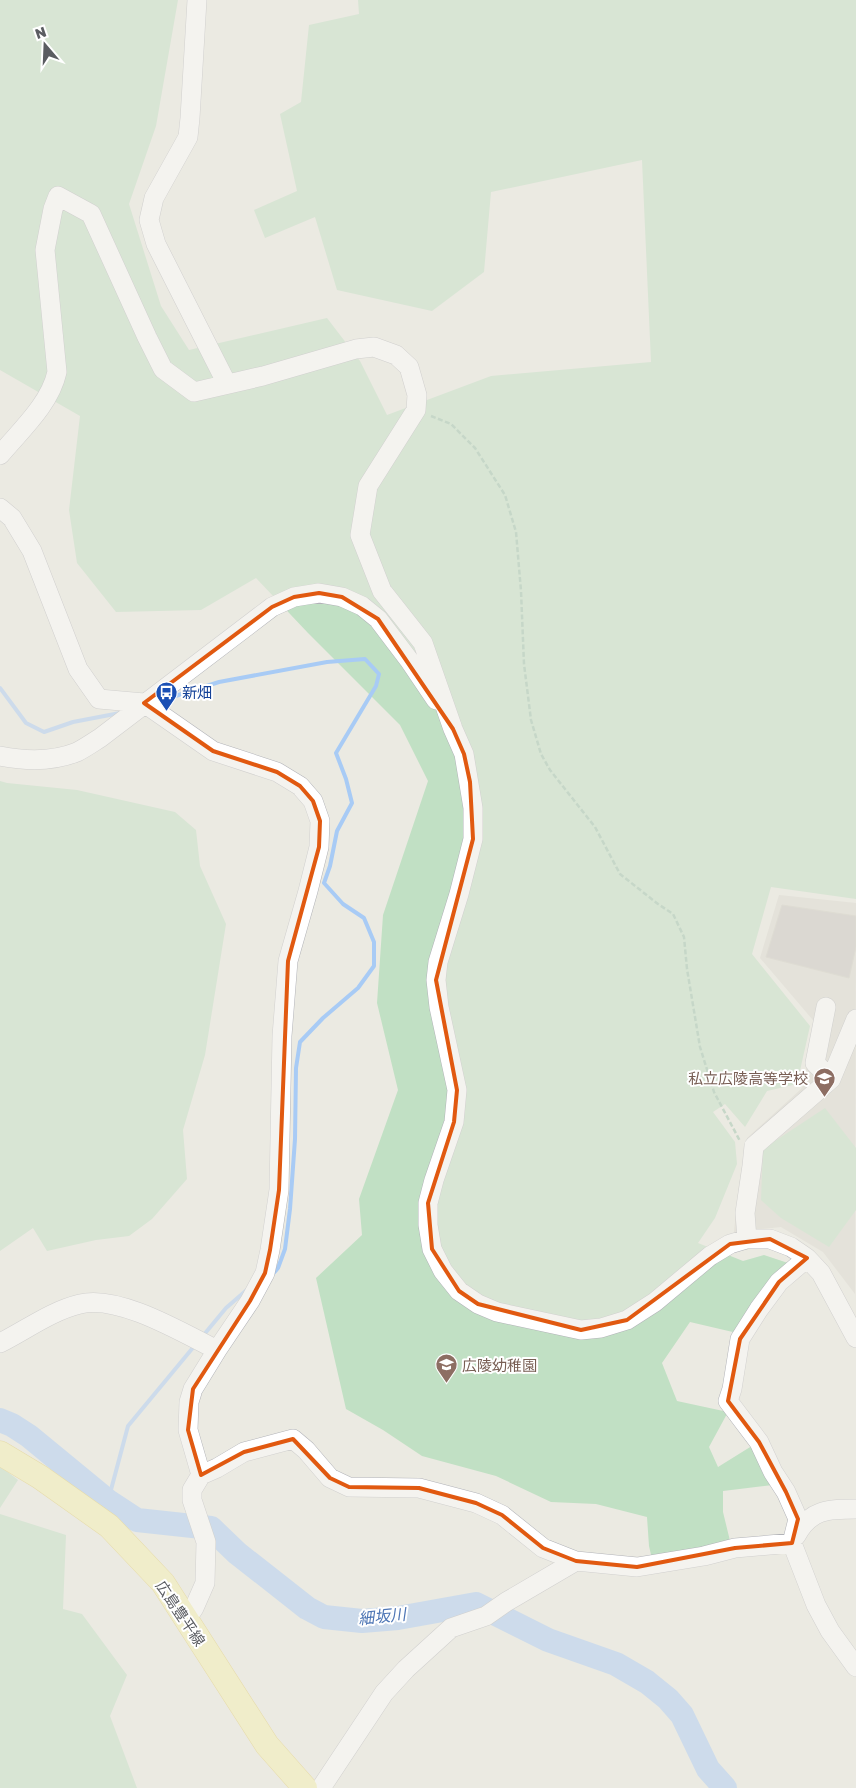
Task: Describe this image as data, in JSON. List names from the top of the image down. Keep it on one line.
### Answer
{"streets":{"main road":["広島豊平線"]},"water":["細坂川"],"places":{"bus stop":["新畑"],"school or university":["私立広陵高等学校","広陵幼稚園"]},"north":"top"}
